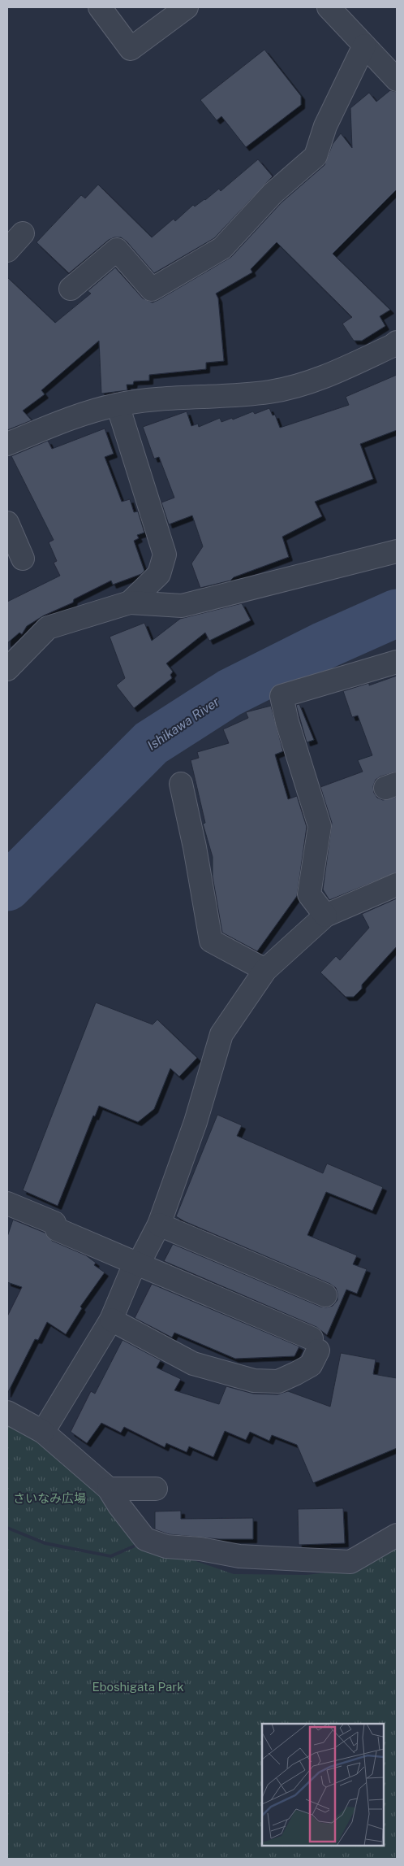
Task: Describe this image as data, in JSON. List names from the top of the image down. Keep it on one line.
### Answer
{"water":["Ishikawa River"],"parks":["さいなみ広場","Eboshigata Park"]}
